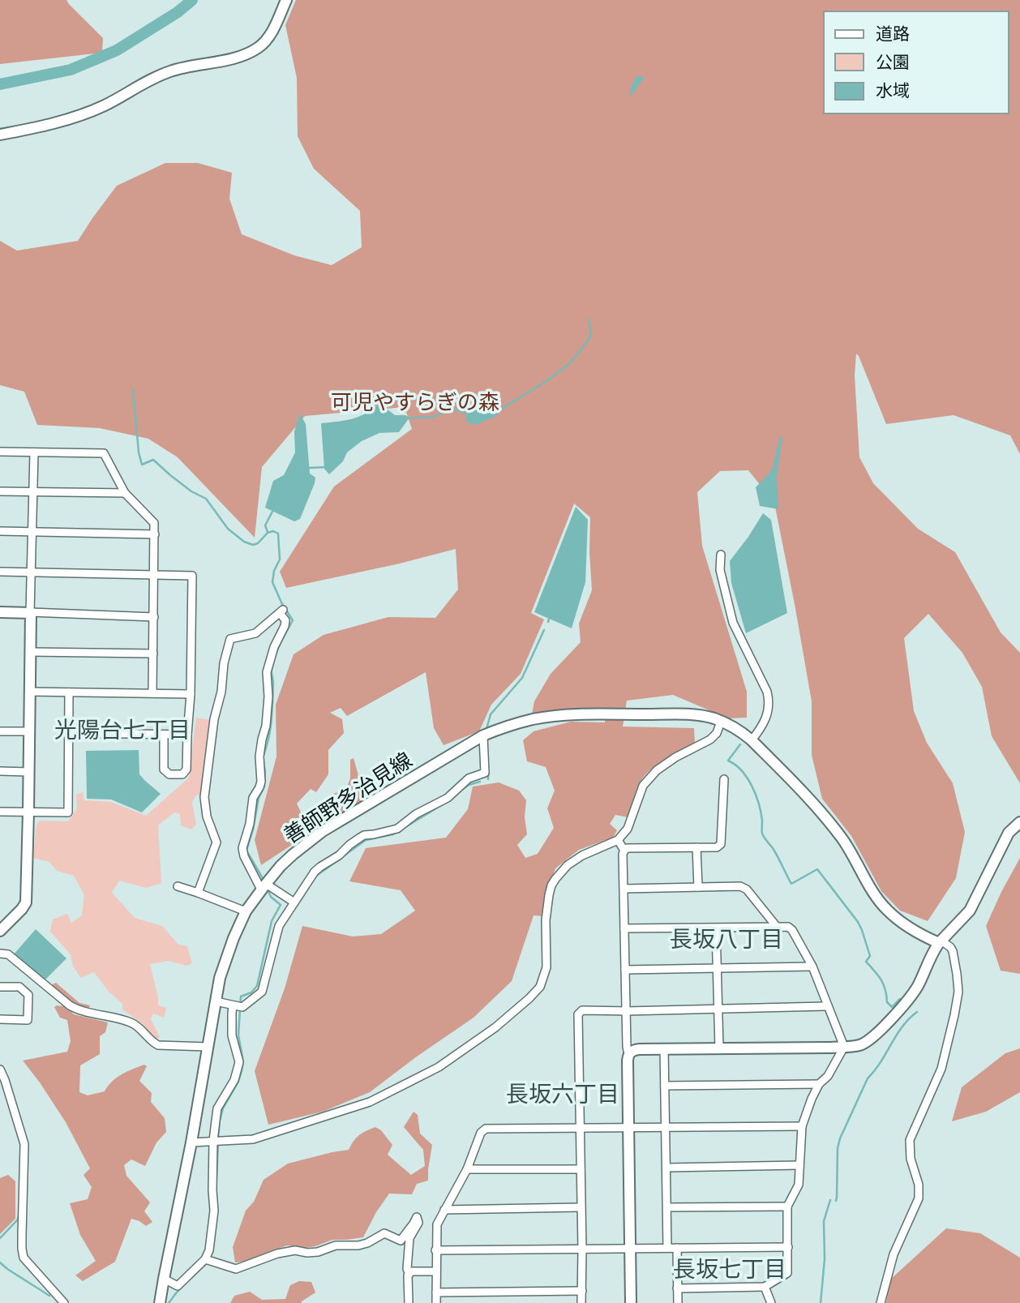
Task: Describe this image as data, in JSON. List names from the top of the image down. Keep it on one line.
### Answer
{"streets":{"main road":["善師野多治見線"]},"districts":["光陽台七丁目","長坂八丁目","長坂六丁目","長坂七丁目"],"parks":["可児やすらぎの森"],"legend":["道路","公園","水域"]}
